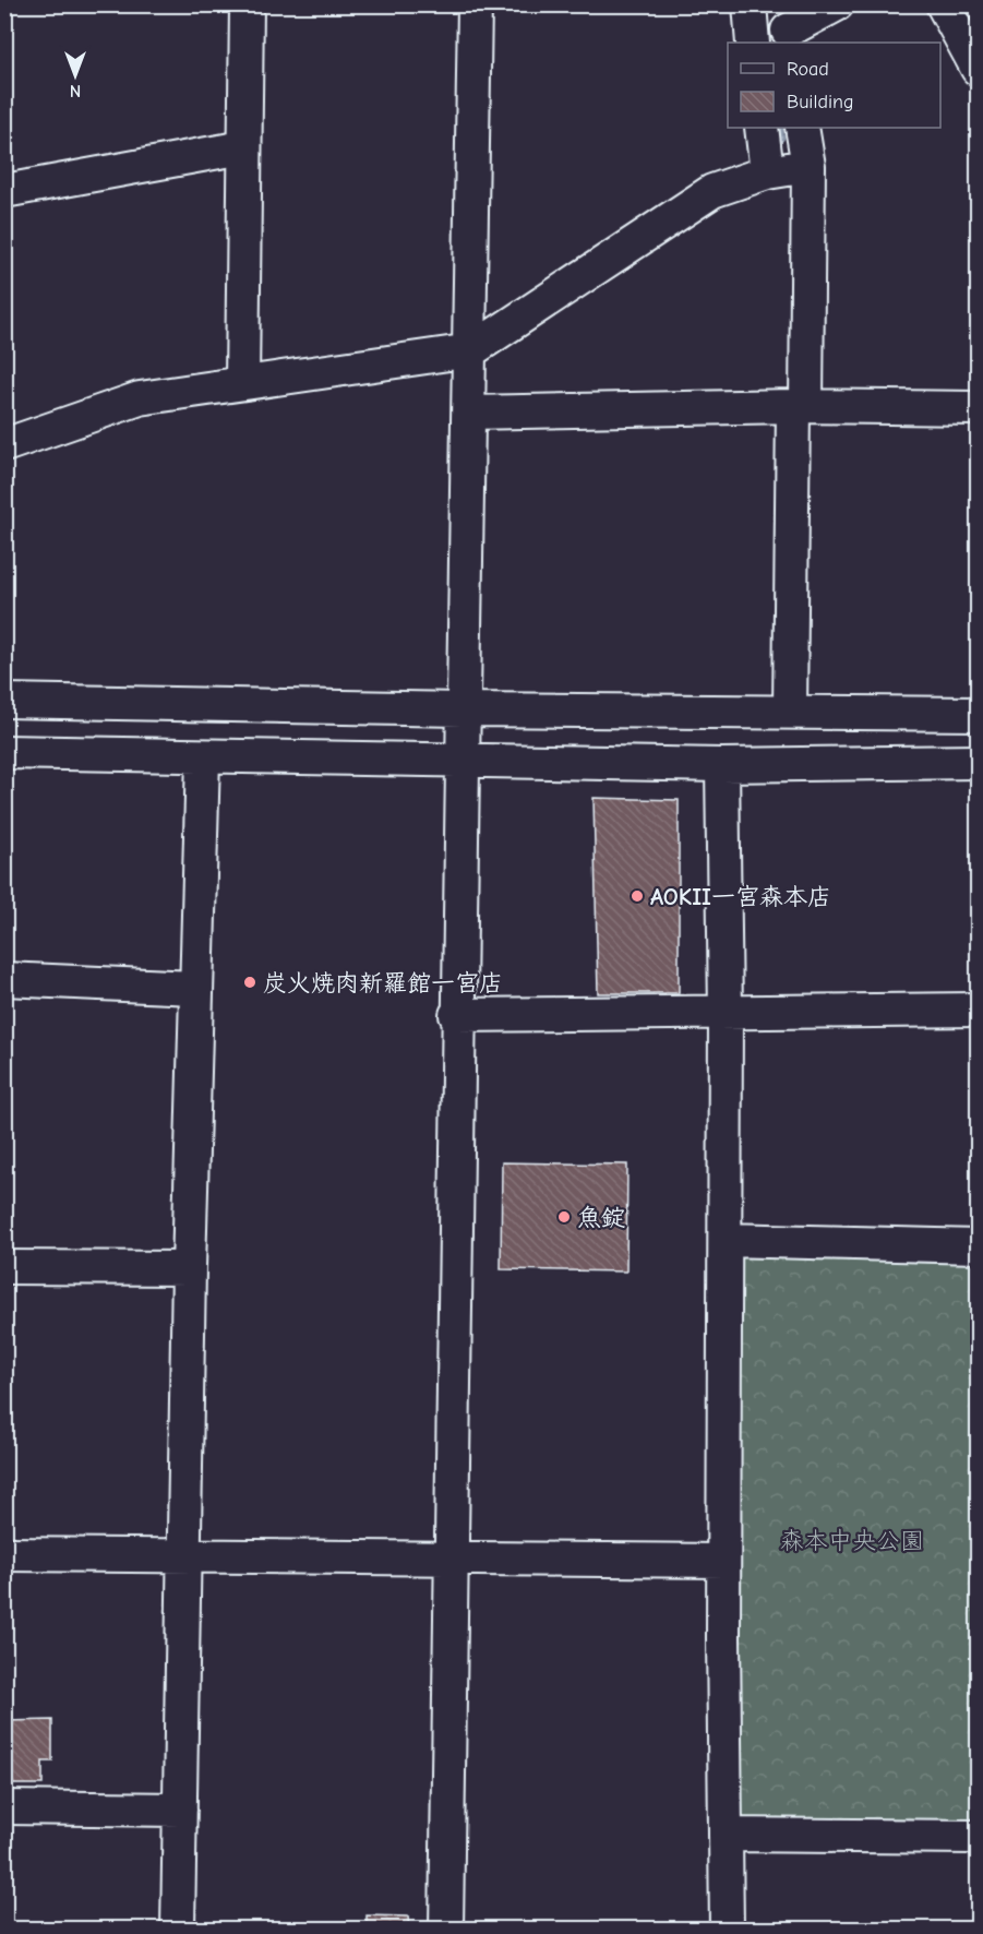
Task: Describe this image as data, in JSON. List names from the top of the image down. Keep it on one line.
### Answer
{"parks":["森本中央公園"],"places":["AOKII一宮森本店","炭火焼肉新羅館一宮店","魚錠"],"legend":["Road","Building"],"north":"bottom"}
